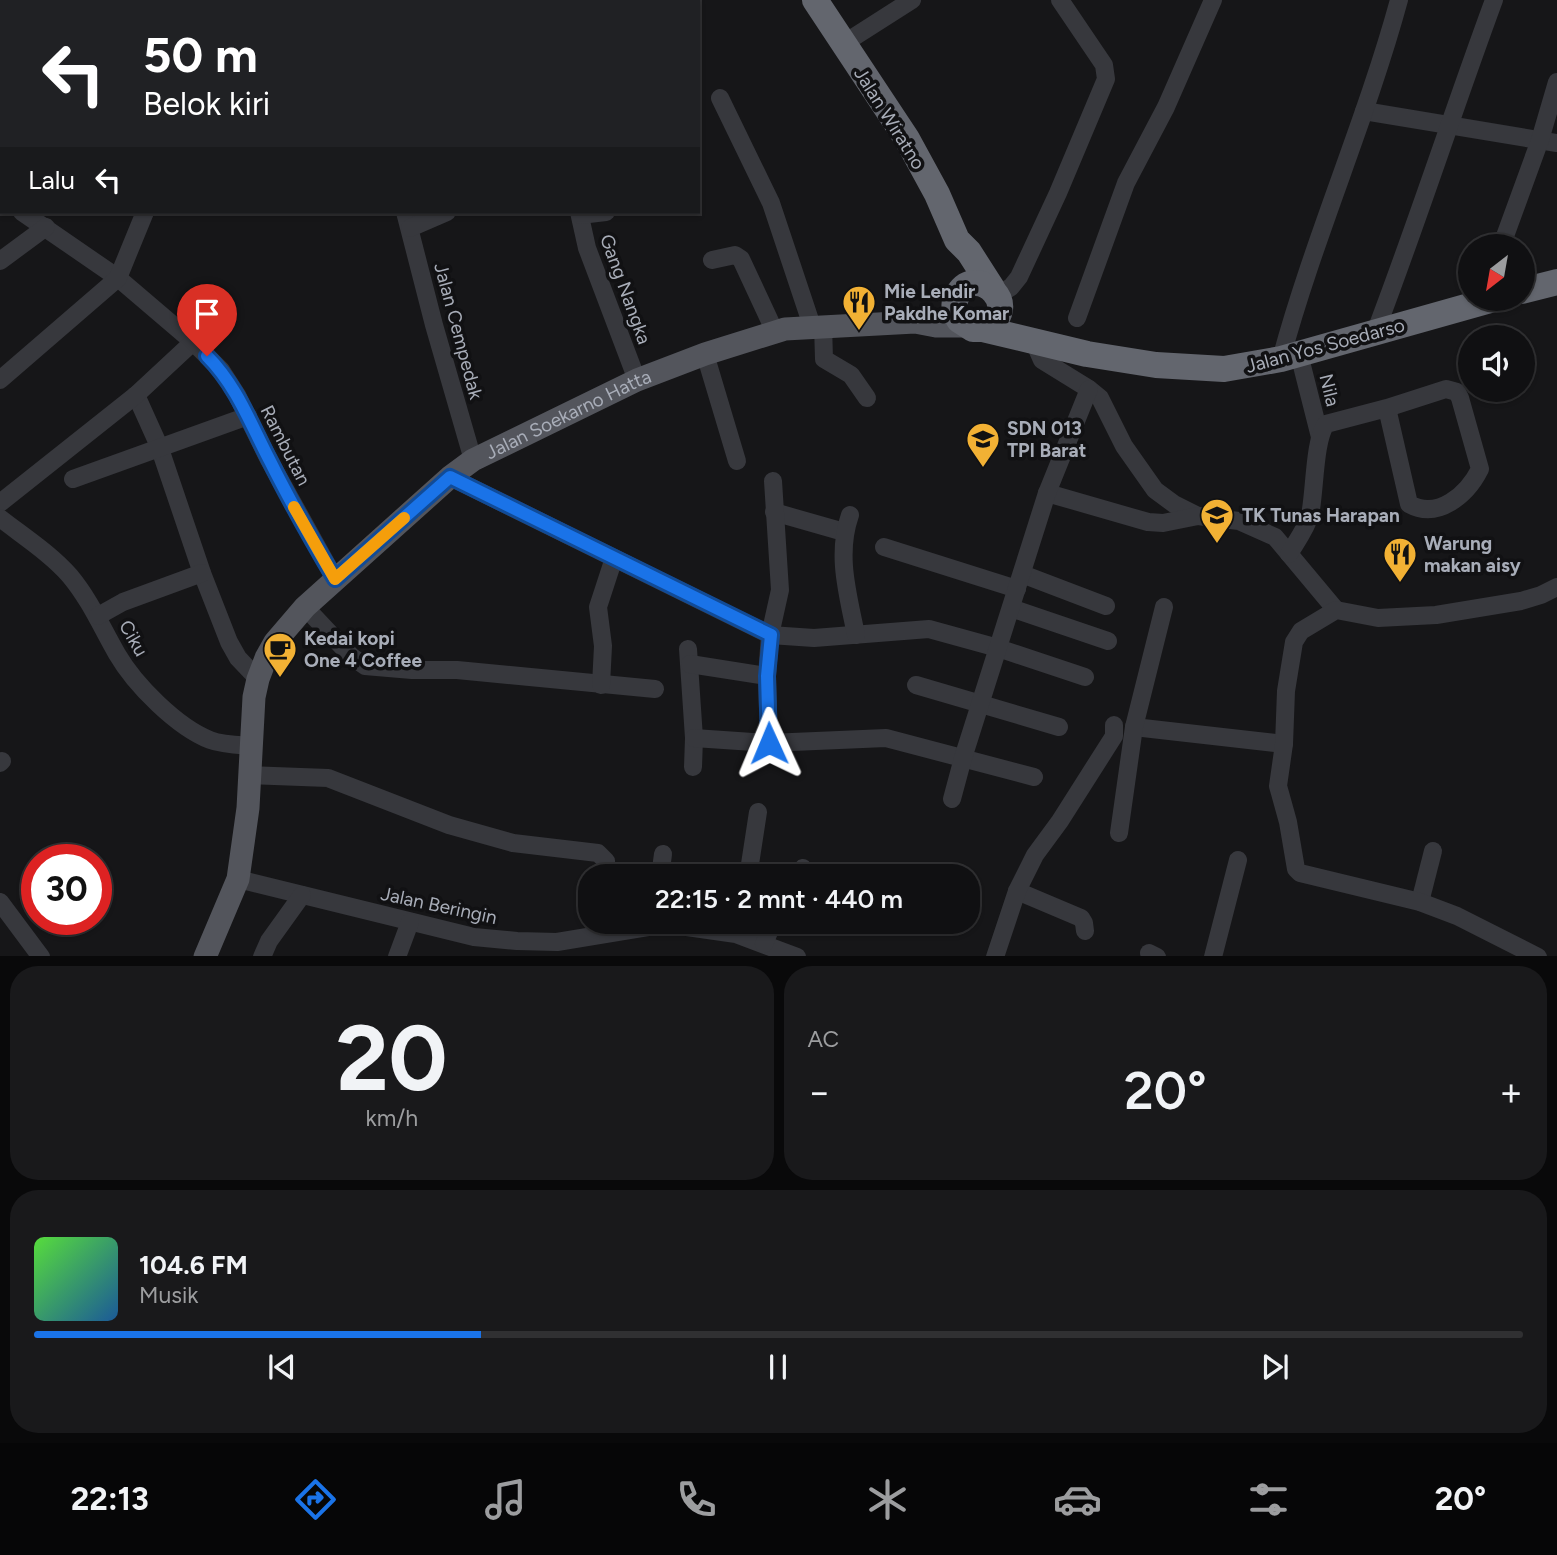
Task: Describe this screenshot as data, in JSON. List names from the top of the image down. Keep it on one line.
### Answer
{"streets":{"highway":["Jalan Wiratno","Jalan Yos Soedarso"],"main road":["Jalan Soekarno Hatta"],"street":["Gang Nangka","Jalan Cempedak","Nila","Rambutan","Ciku","Jalan Beringin"]},"crossings":[["Jalan Wiratno","Jalan Yos Soedarso"],["Jalan Wiratno","Jalan Soekarno Hatta"],["Gang Nangka","Jalan Soekarno Hatta"],["Jalan Cempedak","Jalan Soekarno Hatta"],["Jalan Yos Soedarso","Nila"],["Jalan Yos Soedarso","Jalan Soekarno Hatta"],["Jalan Soekarno Hatta","Rambutan"],["Jalan Soekarno Hatta","Ciku"],["Jalan Soekarno Hatta","Jalan Beringin"]],"places":{"restaurant":["Mie Lendir Pakdhe Komar","Warung makan aisy"],"school or university":["SDN 013 TPI Barat","TK Tunas Harapan"],"cafe":["Kedai kopi One 4 Coffee"]},"north":"bottom left","page":{"turn":["50 m","Belok kiri"],"then":"Lalu","limit":"30","trip":"22:15 · 2 mnt · 440 m","tile":[["20","km/h"],"AC"],"heat":["−","20°","+"],"song":["104.6 FM","Musik"],"tabs":["22:13","20°"]}}
